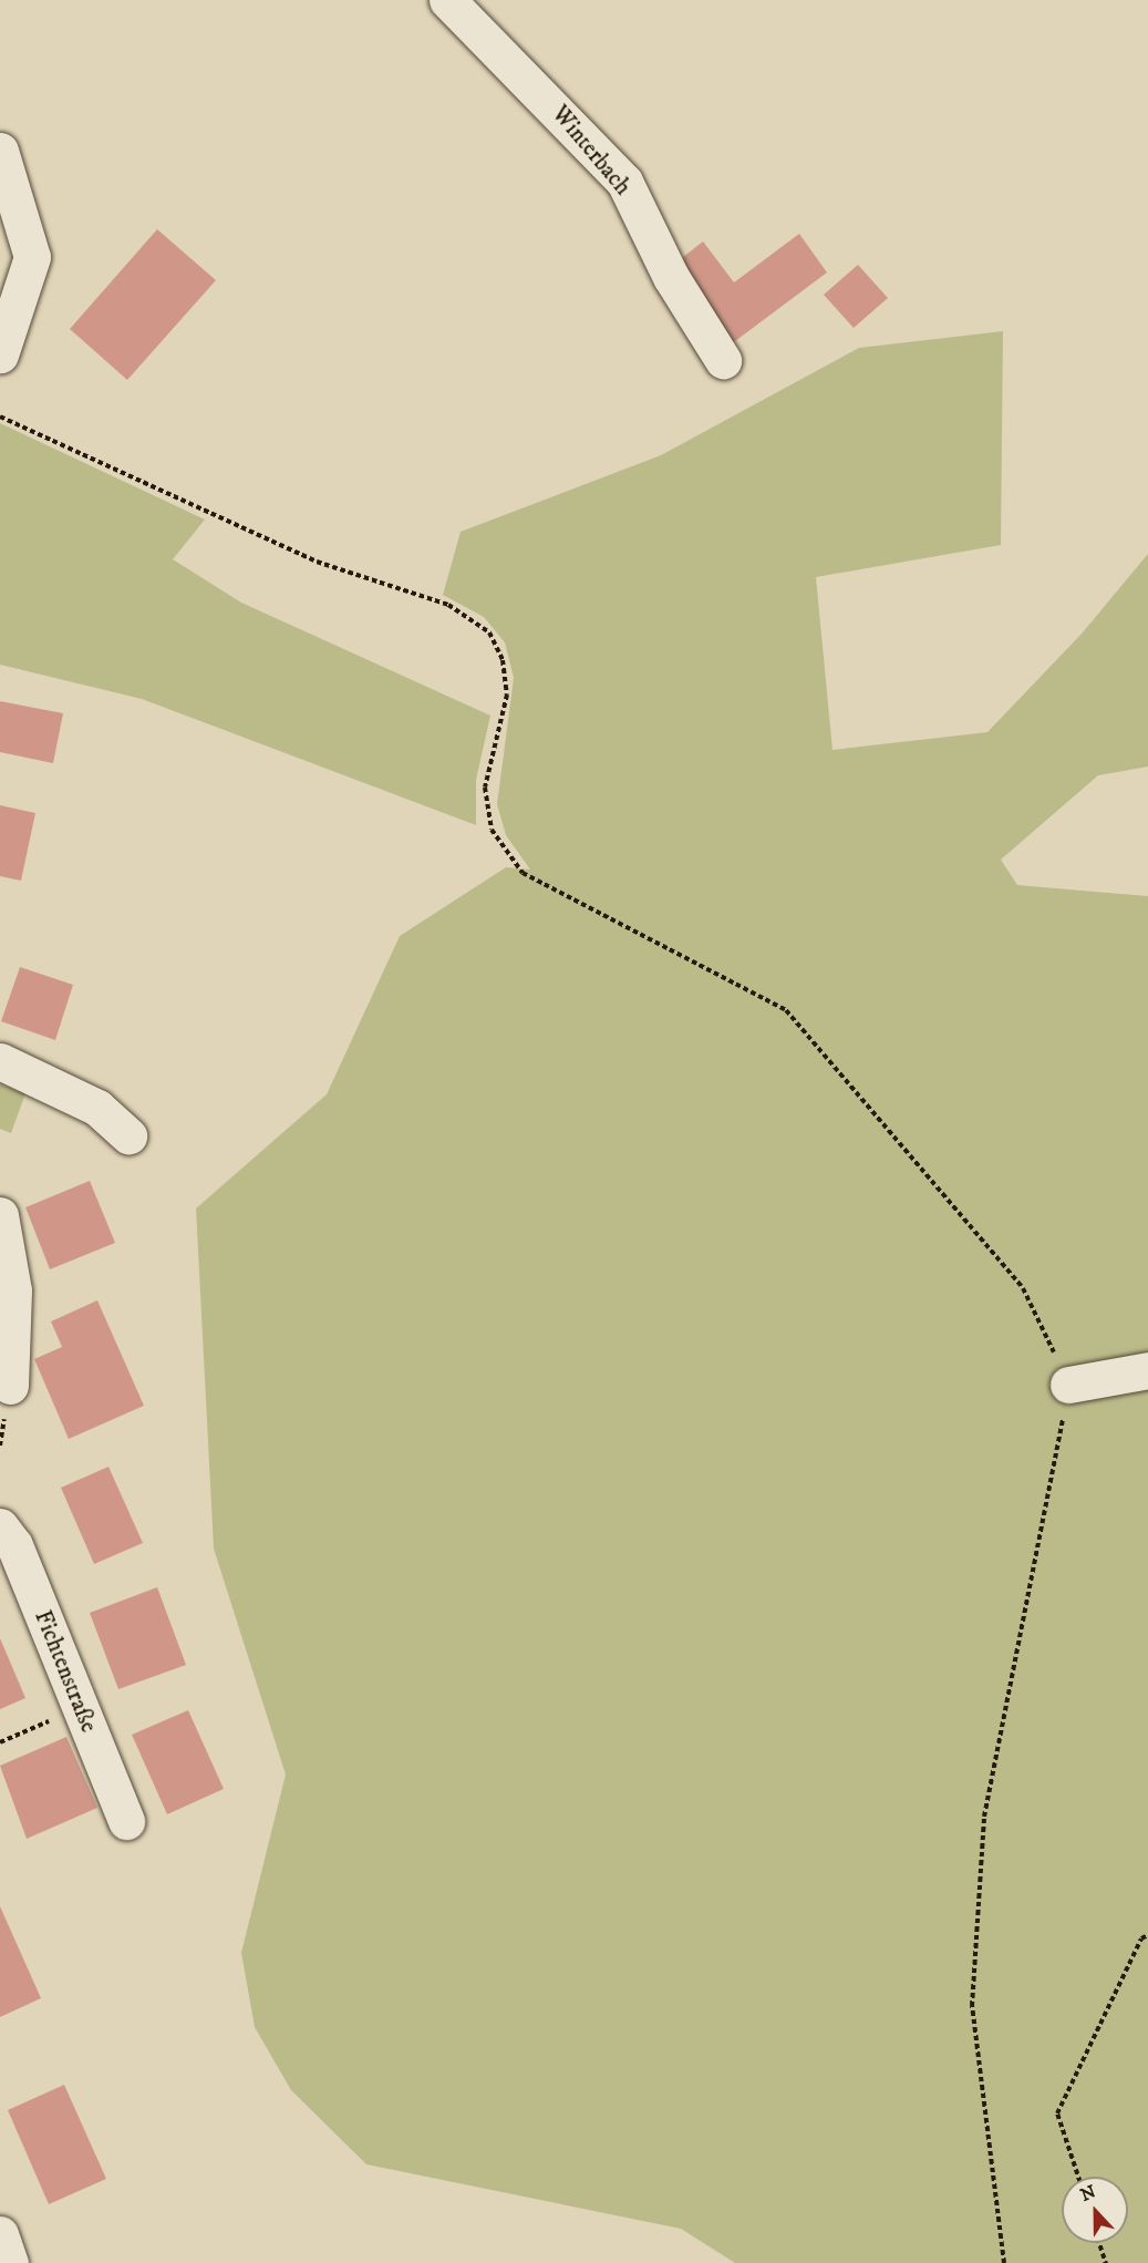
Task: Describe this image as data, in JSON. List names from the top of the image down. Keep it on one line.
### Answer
{"streets":{"street":["Winterbach","Fichtenstraße"]},"north":"top"}
